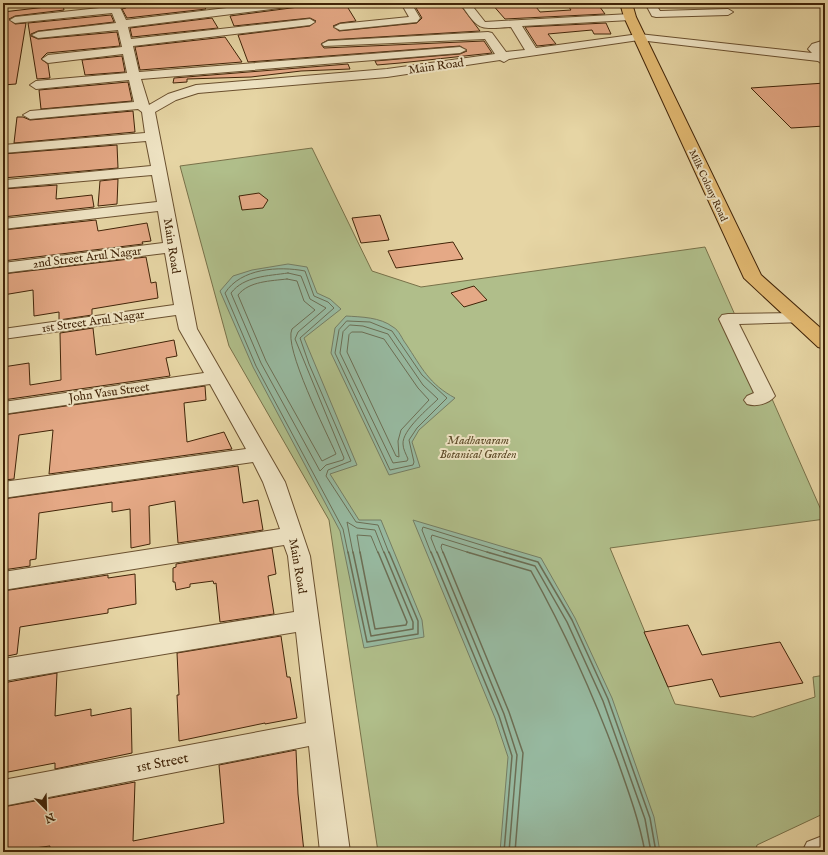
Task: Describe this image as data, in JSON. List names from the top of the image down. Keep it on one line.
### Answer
{"streets":{"main road":["Milk Colony Road"],"street":["Main Road","2nd Street Arul Nagar","1st Street Arul Nagar","John Vasu Street","1st Street"]},"crossings":[["Main Road","Milk Colony Road"],["Main Road","2nd Street Arul Nagar"],["Main Road","1st Street Arul Nagar"],["Main Road","John Vasu Street"],["Main Road","1st Street"]],"parks":["Madhavaram Botanical Garden"],"north":"bottom right"}
